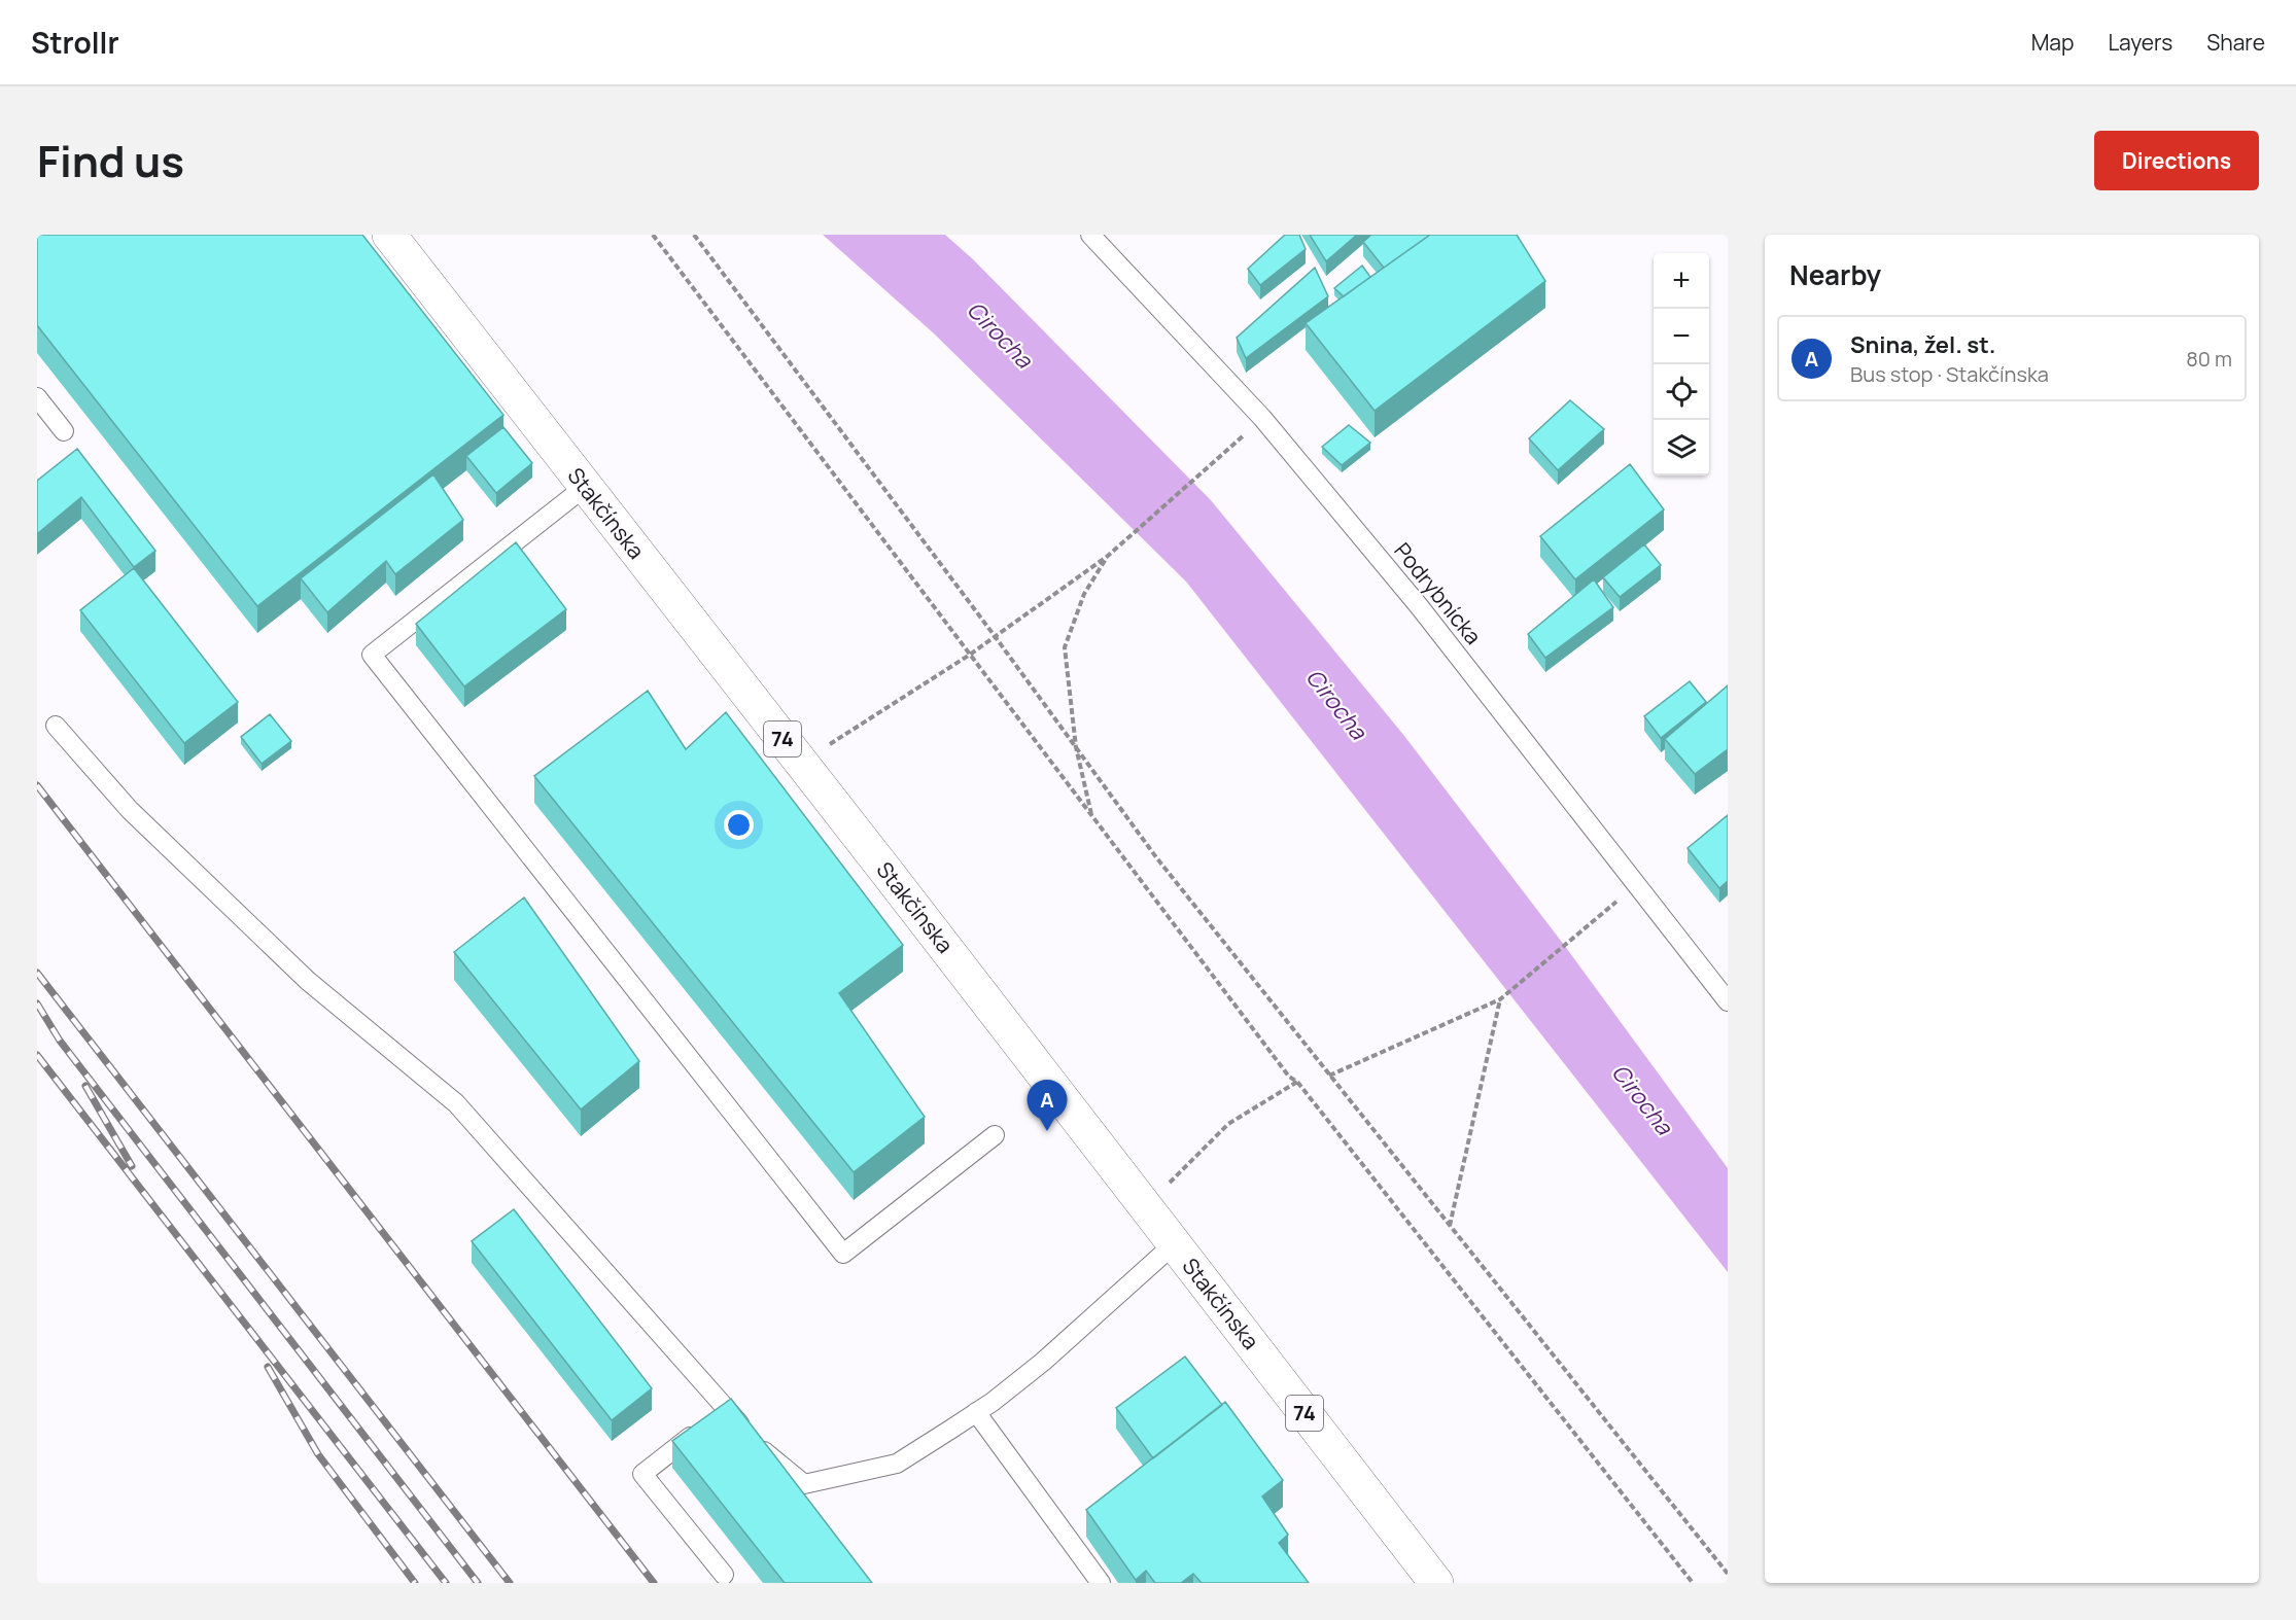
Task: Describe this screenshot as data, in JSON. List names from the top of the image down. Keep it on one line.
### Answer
{"streets":{"main road":["Stakčínska","74"],"lane":["Podrybnícka"]},"water":["Cirocha"],"page":{"header":"Strollr","nav":["Map","Layers","Share"],"title":"Find us","buttons":"Directions","heading":"Nearby","map_buttons":["+","−"],"list":[{"mark":"A","name":"Snina, žel. st.","note":"Bus stop · Stakčínska","value":"80 m"}],"pins":"A"}}
